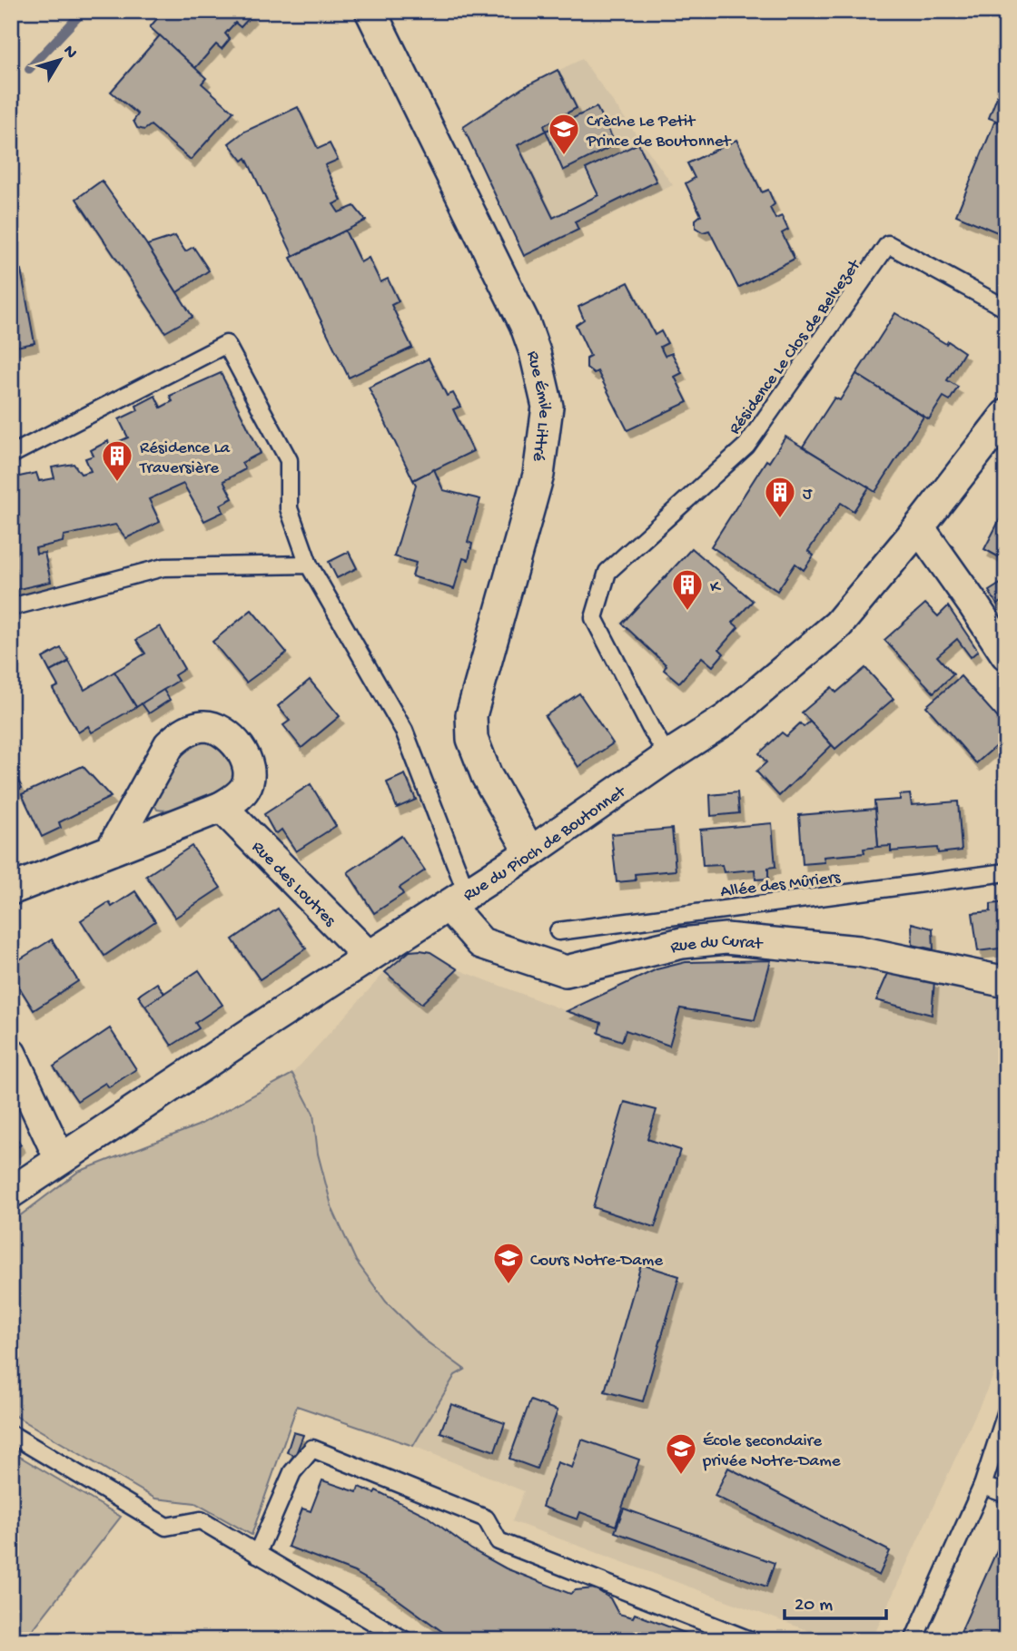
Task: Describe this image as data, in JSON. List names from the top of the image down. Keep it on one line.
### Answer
{"streets":{"street":["Rue Émile Littré","Rue du Pioch de Boutonnet","Rue des Loutres","Rue du Curat"],"lane":["Résidence Le Clos de Belvezet","Allée des Mûriers"]},"crossings":[["Résidence Le Clos de Belvezet","Rue du Pioch de Boutonnet"],["Rue Émile Littré","Rue du Pioch de Boutonnet"],["Rue du Pioch de Boutonnet","Rue des Loutres"],["Rue du Pioch de Boutonnet","Rue du Curat"]],"places":{"school or university":["Crèche Le Petit Prince de Boutonnet","Cours Notre-Dame","École secondaire privée Notre-Dame"],"building":["Résidence La Traversière","J","K"]},"scale_bar":"20 m","north":"top right"}
